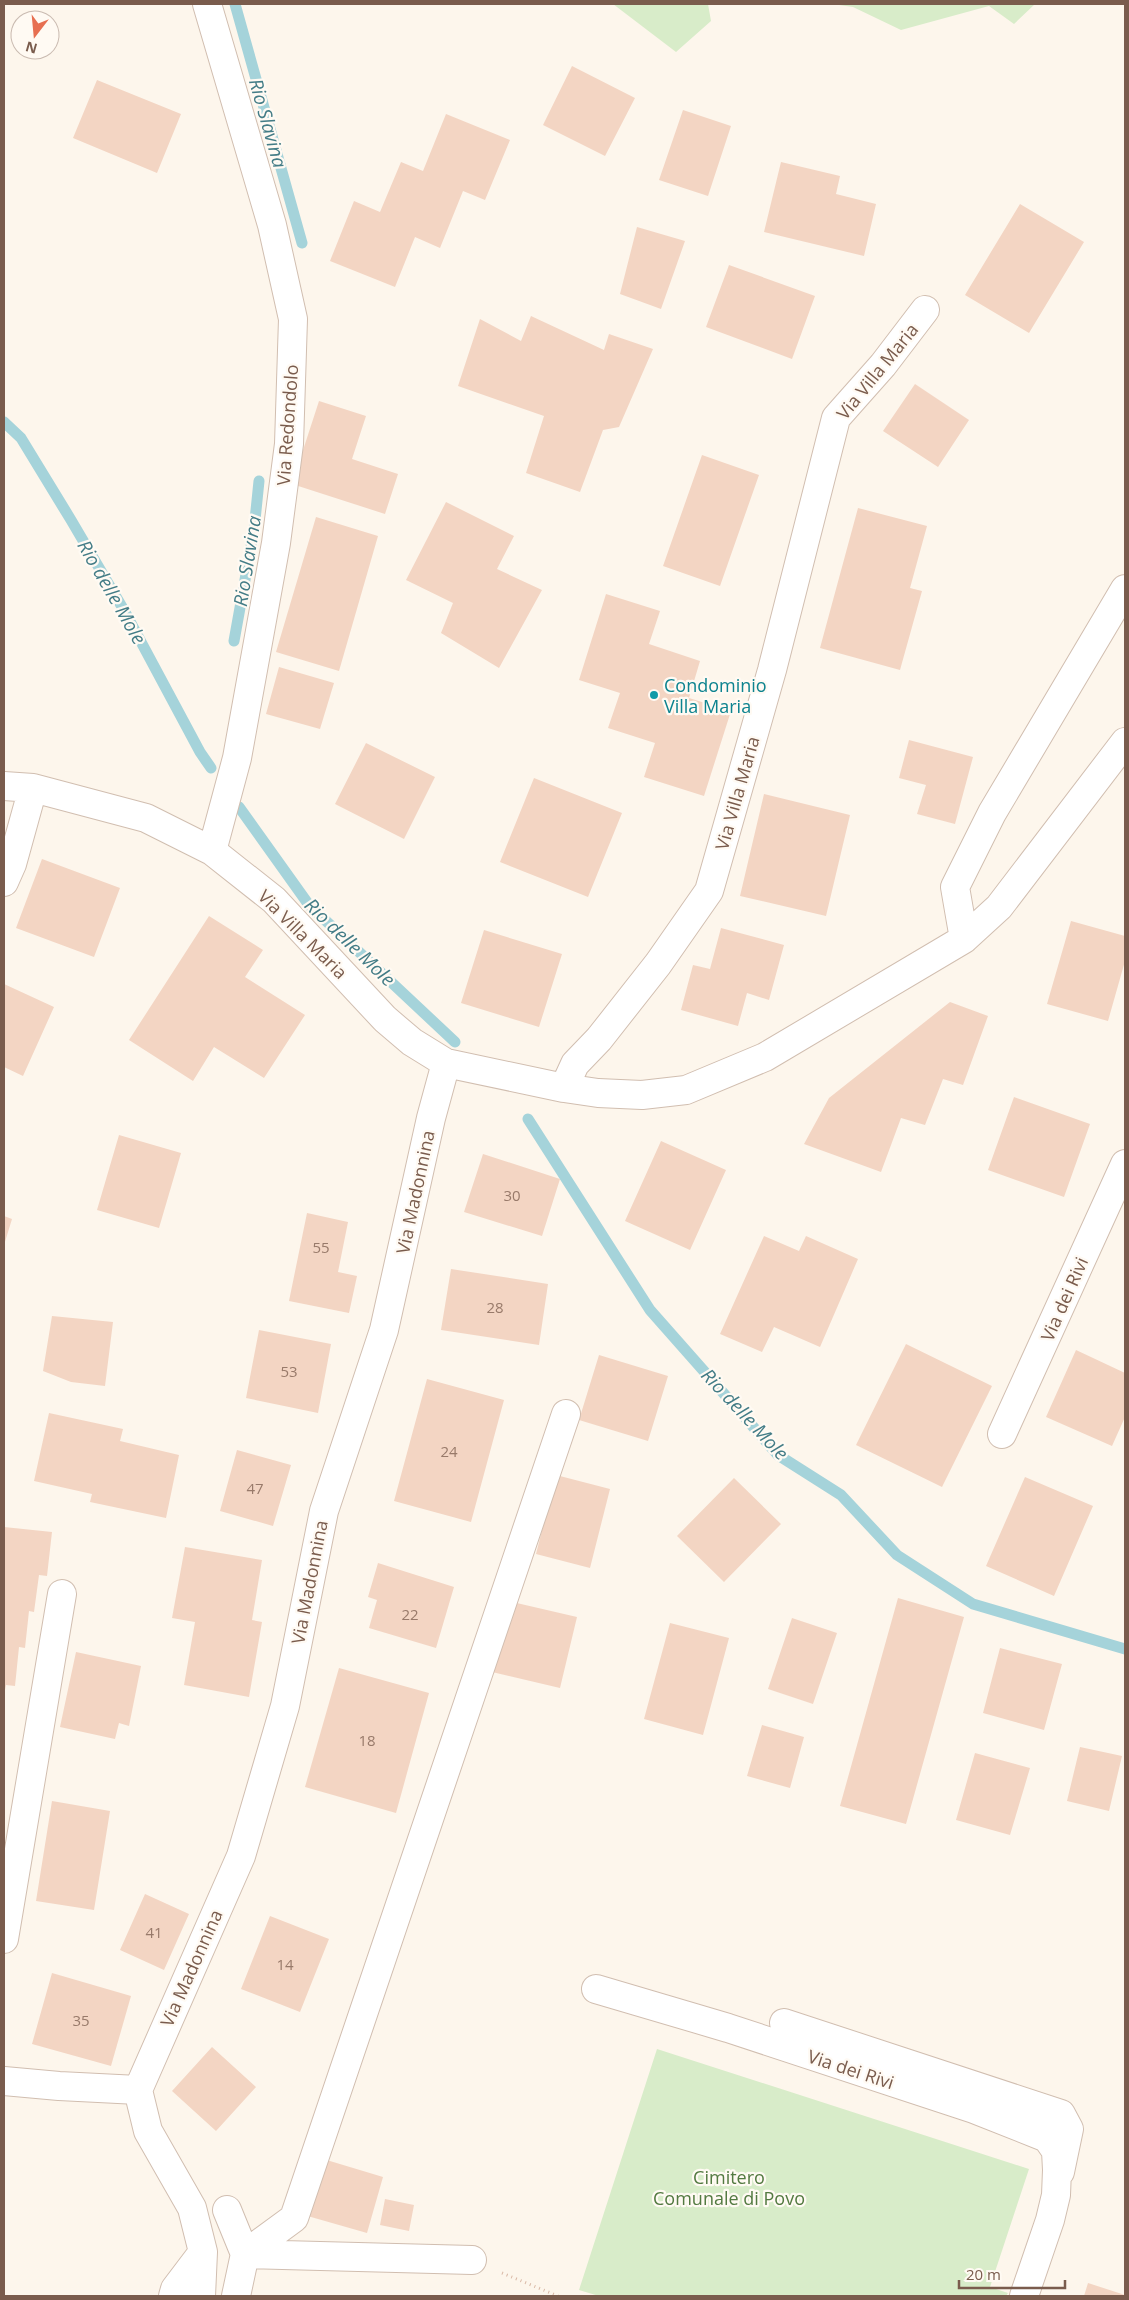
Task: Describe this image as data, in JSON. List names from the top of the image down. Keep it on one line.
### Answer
{"streets":{"street":["Via Villa Maria","Via Redondolo","Via Madonnina","Via dei Rivi"]},"crossings":[["Via Villa Maria","Via Redondolo"],["Via Villa Maria","Via Madonnina"]],"water":["Rio Slavina","Rio delle Mole"],"parks":["Cimitero Comunale di Povo"],"places":["Condominio Villa Maria"],"house_numbers":["30","55","28","53","24","47","22","18","41","14","35"],"scale_bar":"20 m","north":"bottom"}
